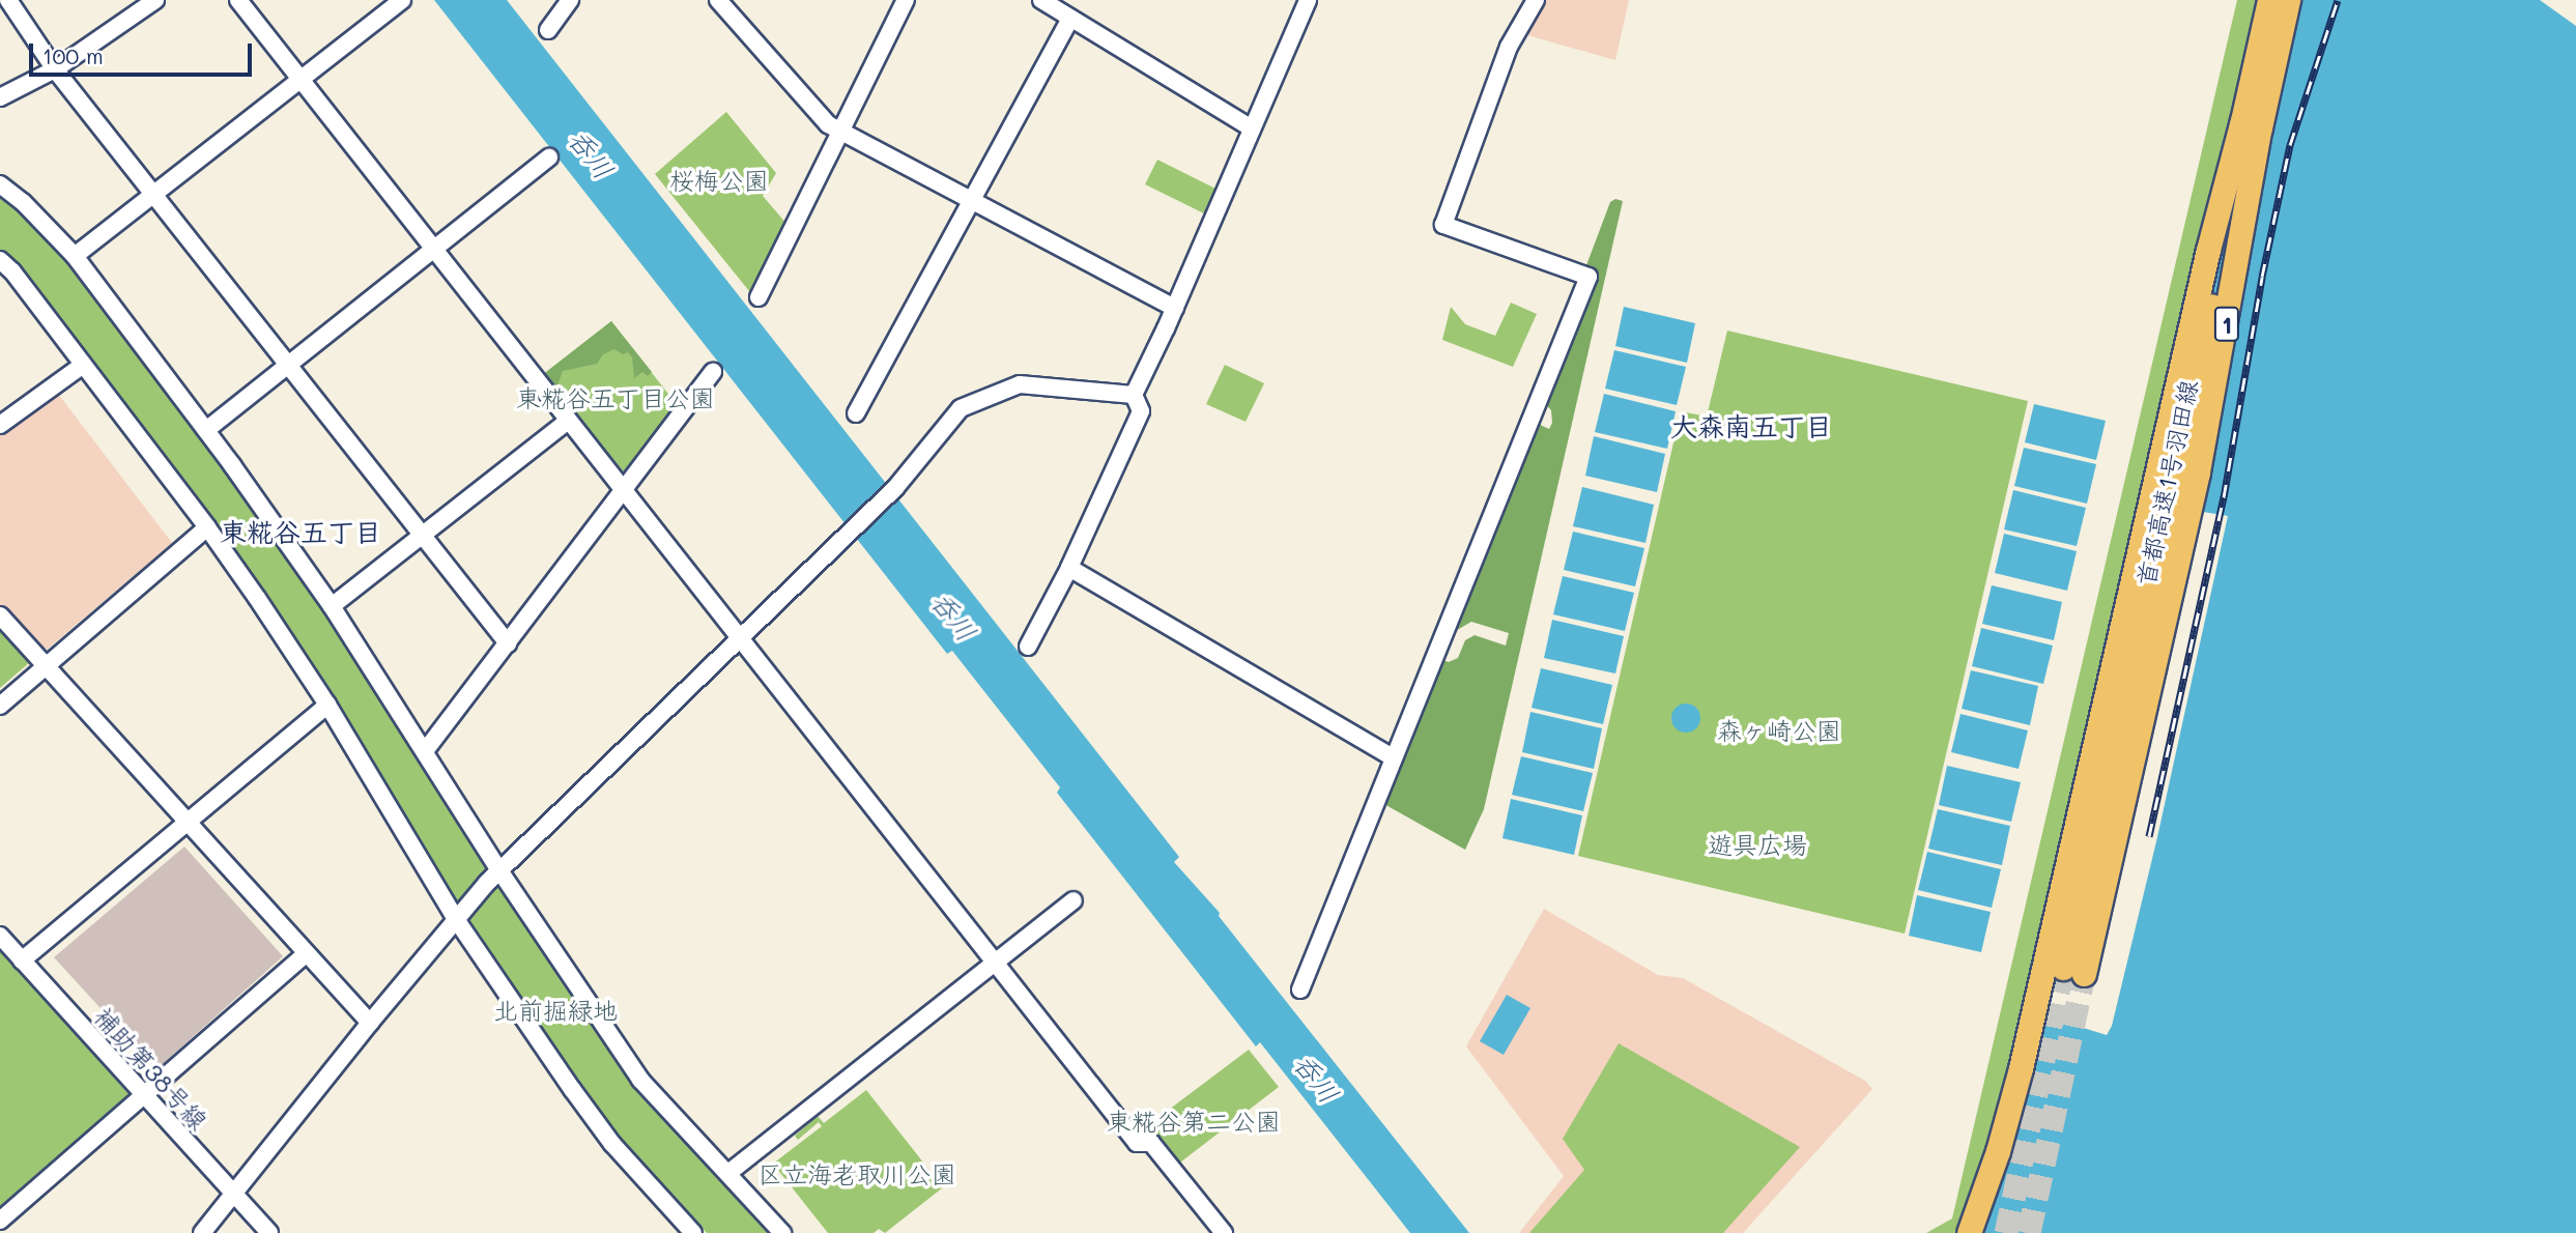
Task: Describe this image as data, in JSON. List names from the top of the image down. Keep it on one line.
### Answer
{"streets":{"highway":["1","首都高速1号羽田線"],"street":["補助第38号線"]},"districts":["大森南五丁目","東糀谷五丁目"],"water":["呑川"],"parks":["桜梅公園","東糀谷五丁目公園","森ヶ崎公園","遊具広場","北前掘緑地","東糀谷第二公園","区立海老取川公園"],"scale_bar":"100 m"}
